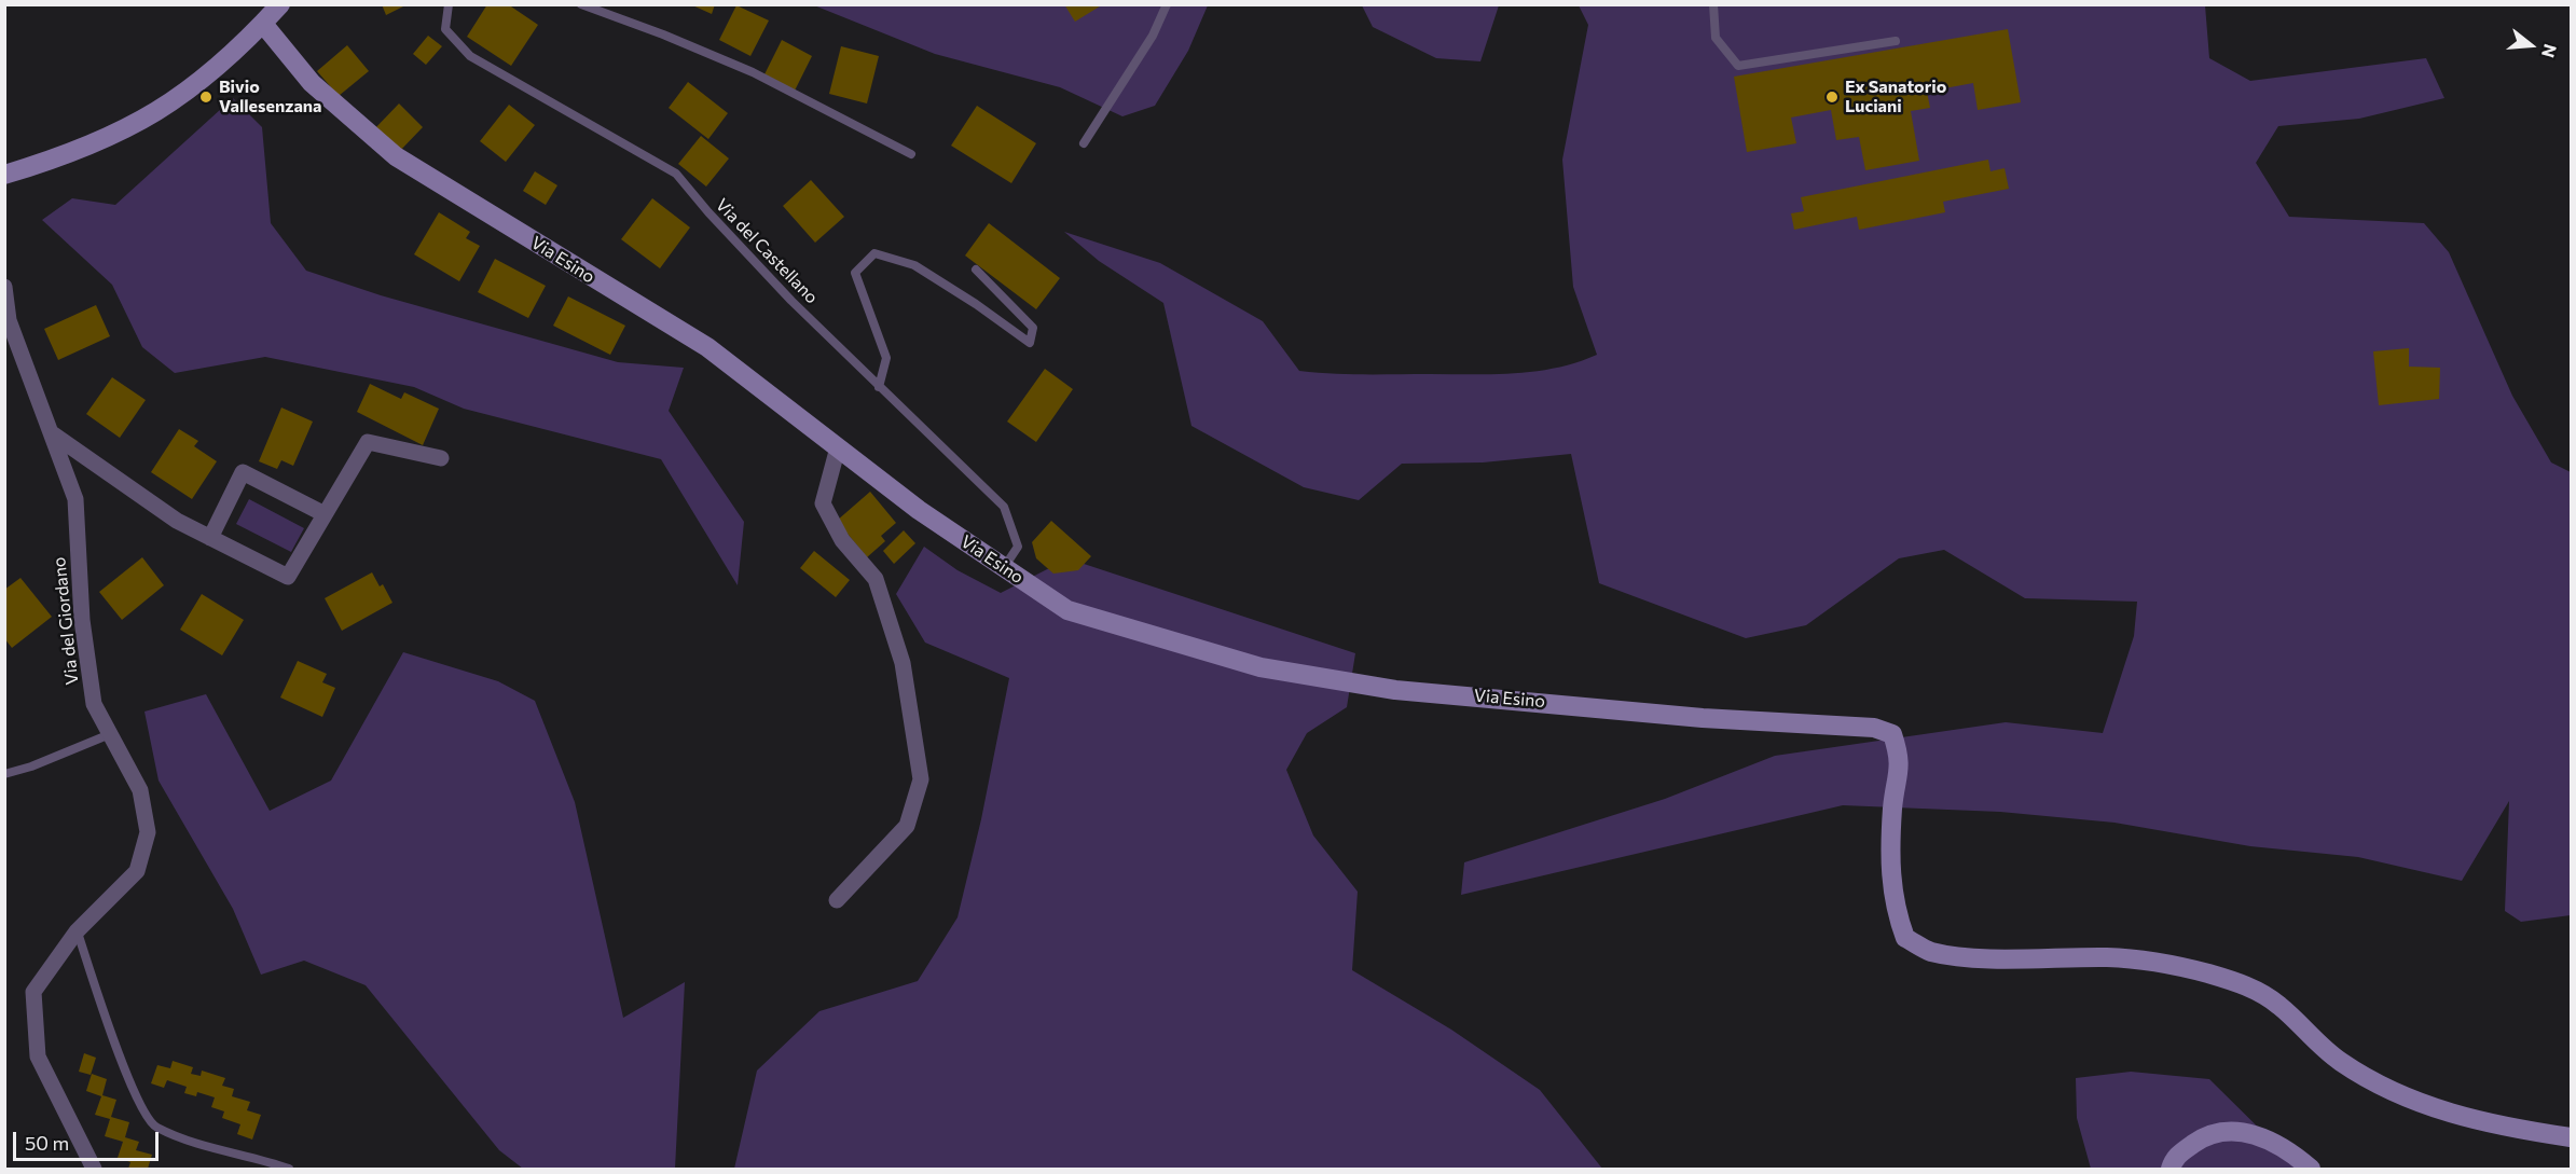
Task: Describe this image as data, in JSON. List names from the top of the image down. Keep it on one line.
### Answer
{"streets":{"street":["Via Esino","Via del Giordano"],"lane":["Via del Castellano"]},"crossings":[["Via del Castellano","Via Esino"]],"places":["Bivio Vallesenzana","Ex Sanatorio Luciani"],"scale_bar":"50 m","north":"right"}
